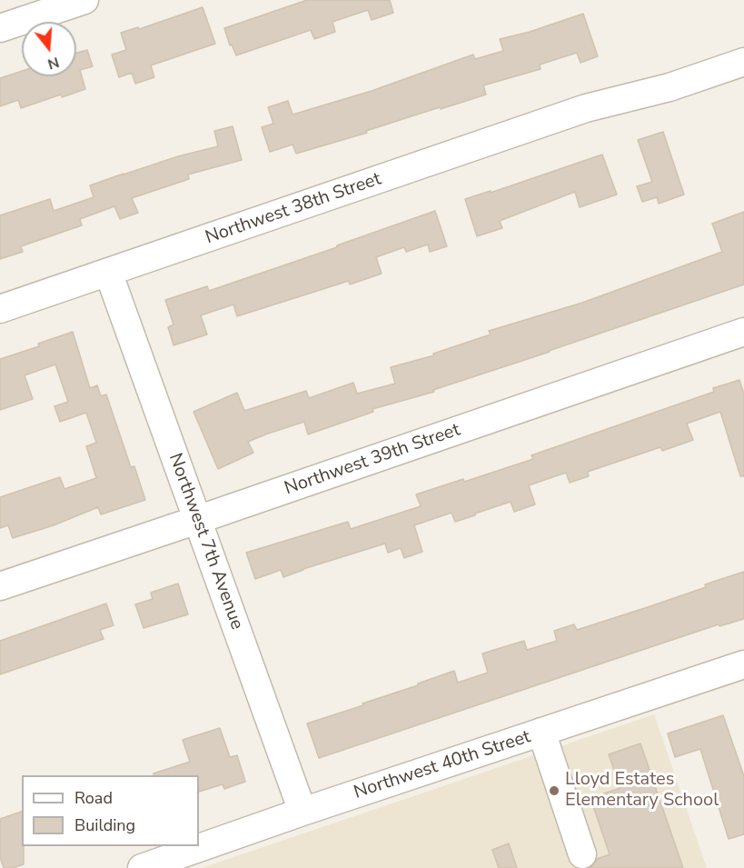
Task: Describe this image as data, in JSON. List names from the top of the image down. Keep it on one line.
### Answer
{"streets":{"street":["Northwest 38th Street","Northwest 39th Street","Northwest 7th Avenue","Northwest 40th Street"]},"crossings":[["Northwest 38th Street","Northwest 7th Avenue"],["Northwest 39th Street","Northwest 7th Avenue"],["Northwest 7th Avenue","Northwest 40th Street"]],"places":["Lloyd Estates Elementary School"],"legend":["Road","Building"],"north":"bottom"}
